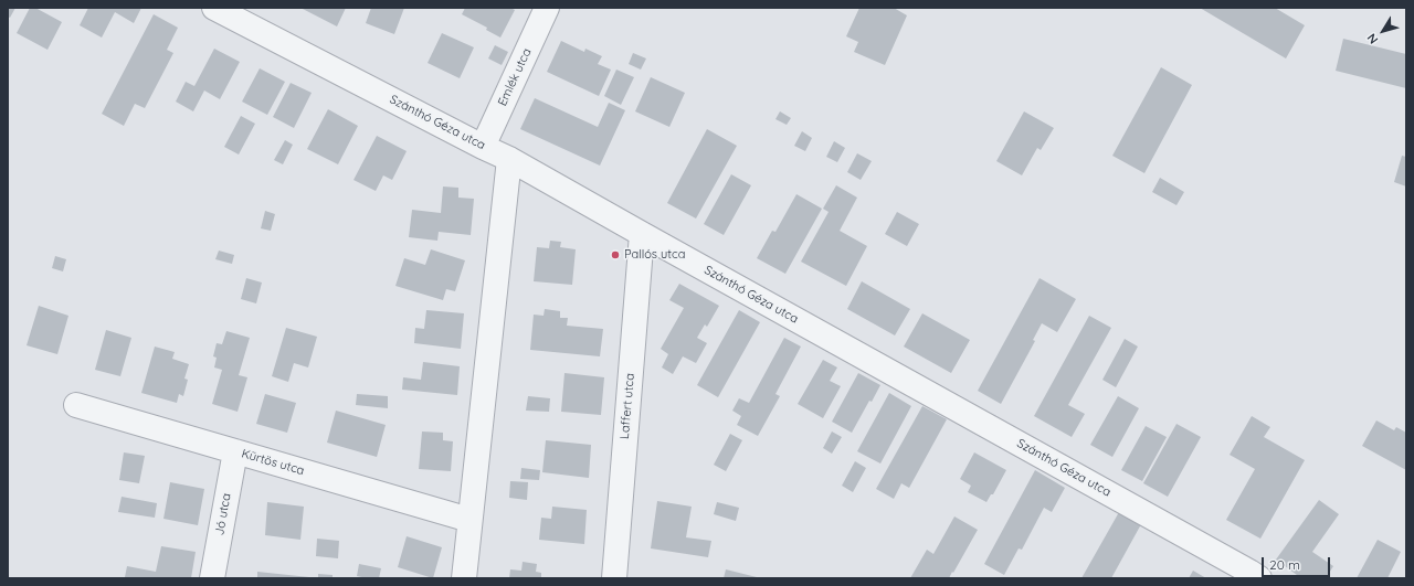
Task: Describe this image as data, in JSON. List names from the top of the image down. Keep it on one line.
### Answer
{"streets":{"street":["Emlék utca","Szánthó Géza utca","Laffert utca","Kürtös utca","Jó utca"]},"crossings":[["Emlék utca","Szánthó Géza utca"],["Szánthó Géza utca","Laffert utca"],["Kürtös utca","Jó utca"]],"places":["Pallós utca"],"scale_bar":"20 m","north":"bottom left"}
